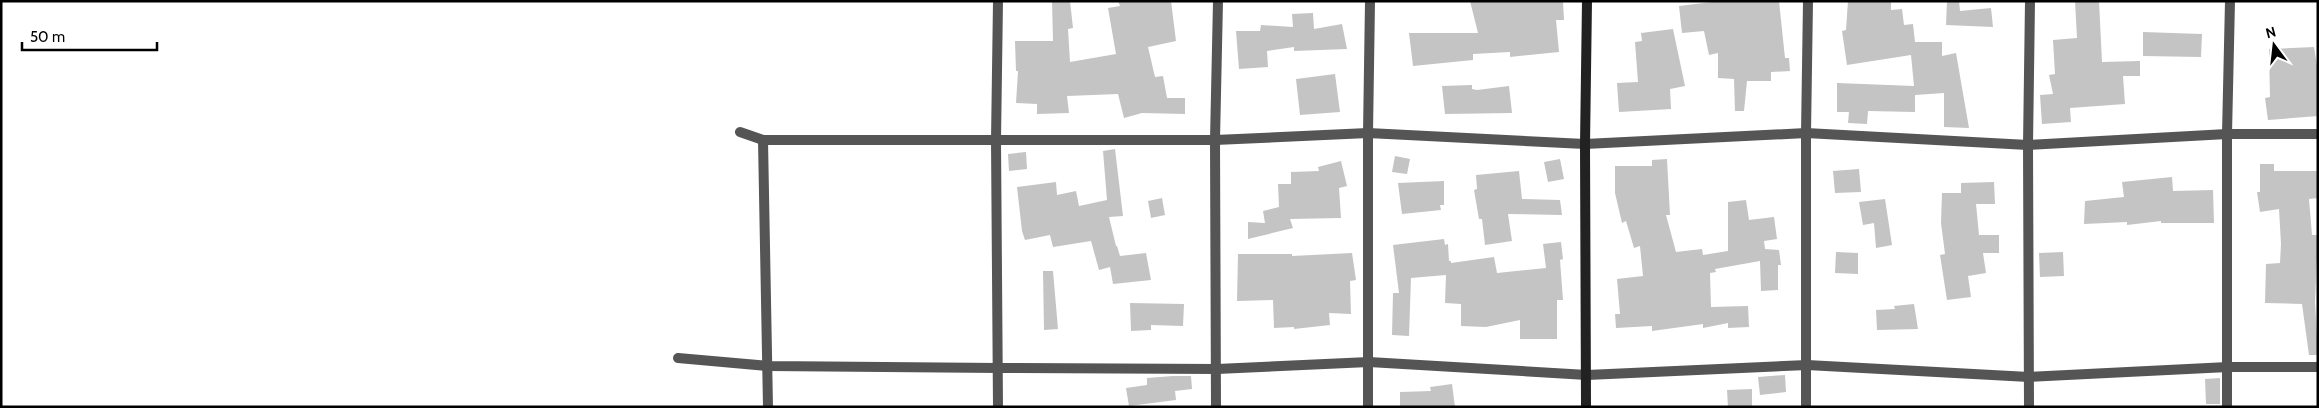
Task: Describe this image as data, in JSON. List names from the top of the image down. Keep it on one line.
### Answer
{"scale_bar":"50 m","north":"top"}
